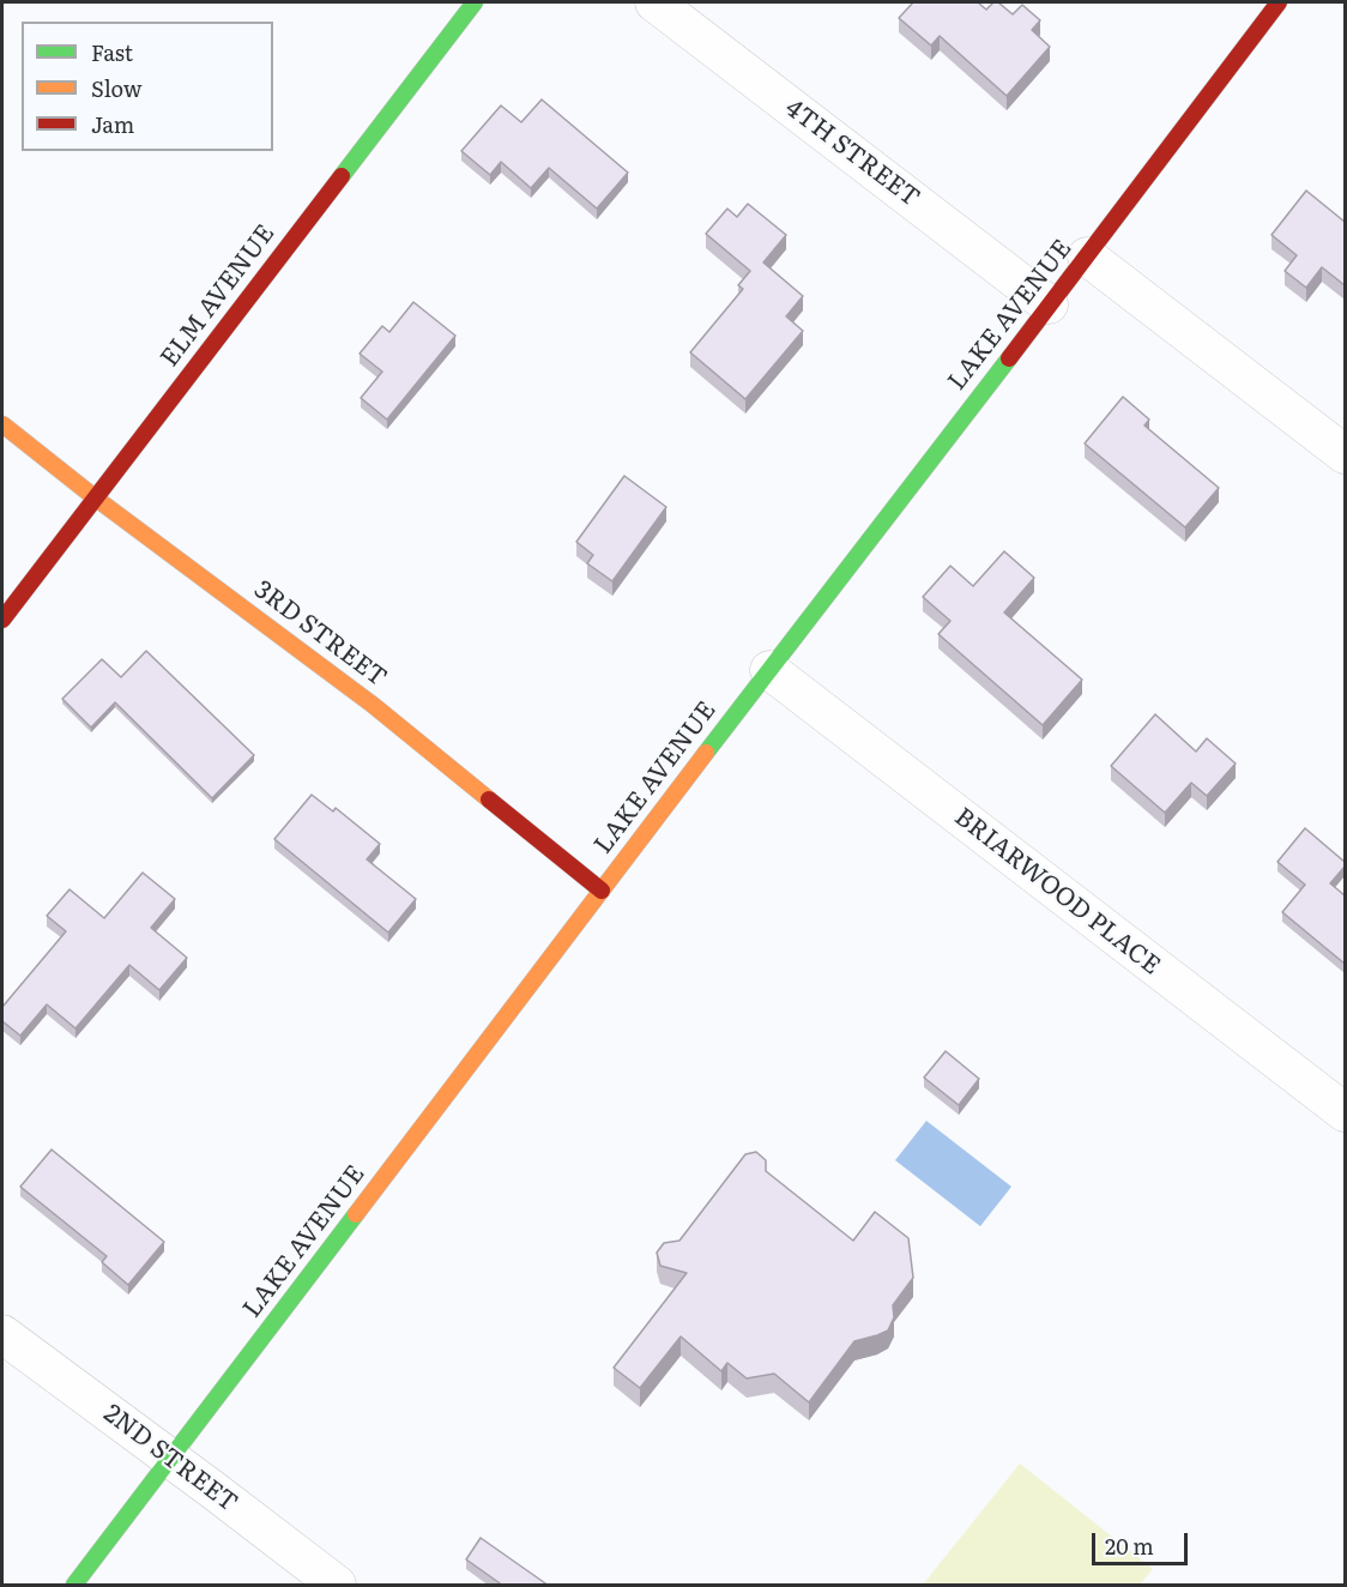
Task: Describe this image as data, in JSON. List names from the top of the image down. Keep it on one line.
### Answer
{"streets":{"main road":["ELM AVENUE","LAKE AVENUE","3RD STREET"],"street":["4TH STREET","BRIARWOOD PLACE","2ND STREET"]},"crossings":[["4TH STREET","LAKE AVENUE"],["ELM AVENUE","3RD STREET"],["LAKE AVENUE","3RD STREET"],["LAKE AVENUE","BRIARWOOD PLACE"],["LAKE AVENUE","2ND STREET"]],"legend":["Fast","Slow","Jam"],"scale_bar":"20 m"}
